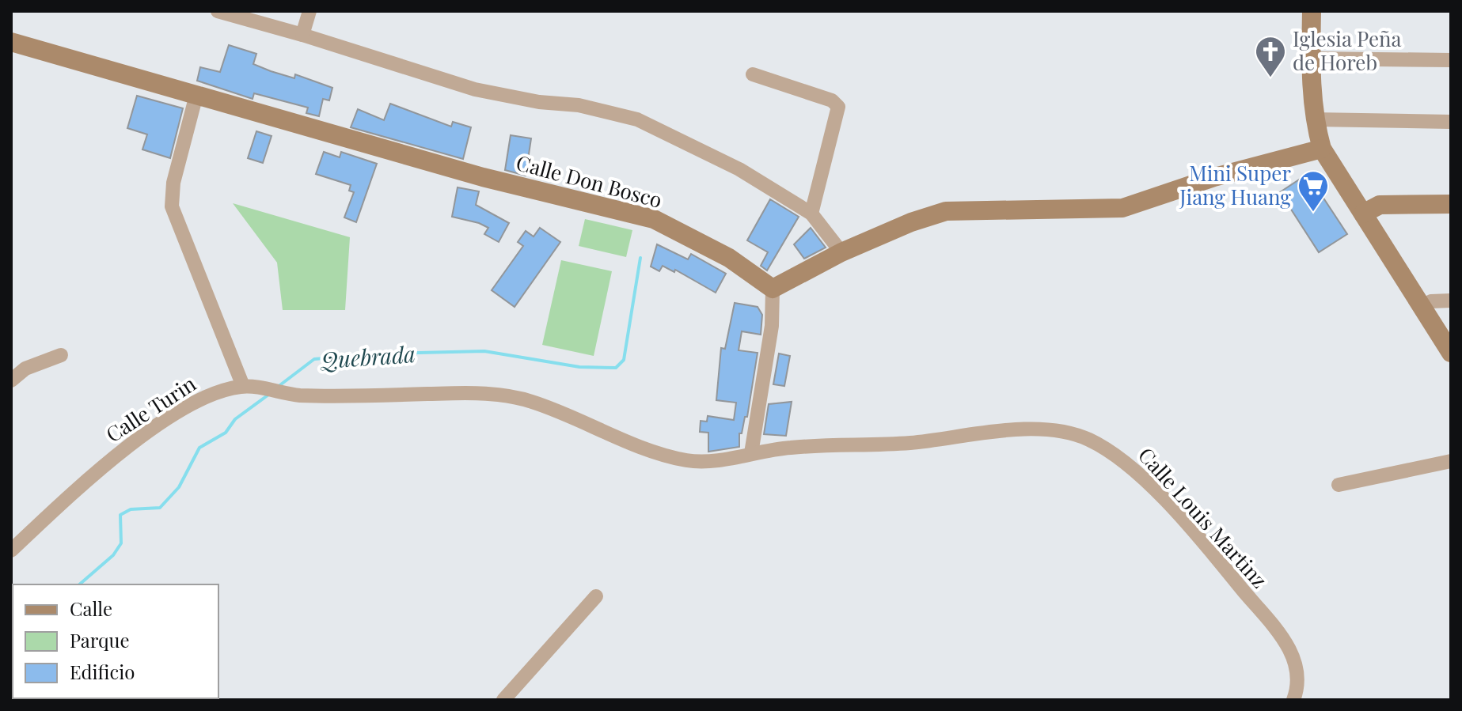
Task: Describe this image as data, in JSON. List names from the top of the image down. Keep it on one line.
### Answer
{"streets":{"street":["Calle Don Bosco","Calle Turin","Calle Louis Martinz"]},"crossings":[["Calle Turin","Calle Louis Martinz"]],"water":["Quebrada"],"places":{"church":["Iglesia Peña de Horeb"],"supermarket":["Mini Super Jiang Huang"]},"legend":["Calle","Parque","Edificio"]}
